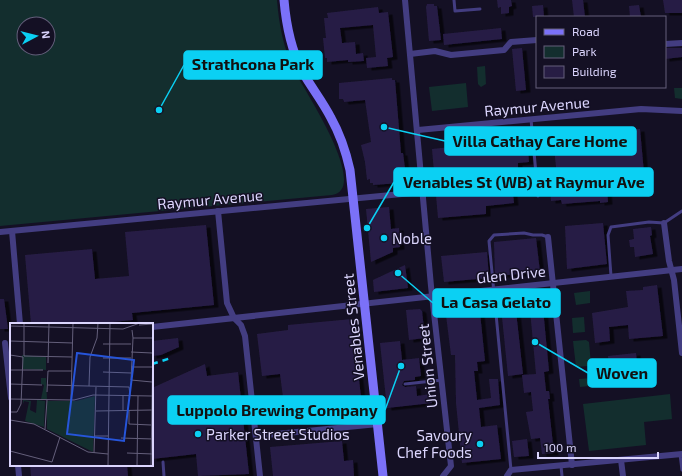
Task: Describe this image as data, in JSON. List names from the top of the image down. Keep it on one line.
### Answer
{"streets":{"main road":["Venables Street"],"street":["Raymur Avenue","Glen Drive","Union Street"]},"crossings":[["Raymur Avenue","Venables Street"],["Raymur Avenue","Union Street"],["Glen Drive","Venables Street"],["Glen Drive","Union Street"]],"places":["Strathcona Park","Villa Cathay Care Home","Venables St (WB) at Raymur Ave","Noble","La Casa Gelato","Woven","Luppolo Brewing Company","Parker Street Studios","Savoury Chef Foods"],"legend":["Road","Park","Building"],"scale_bar":"100 m","north":"right"}
